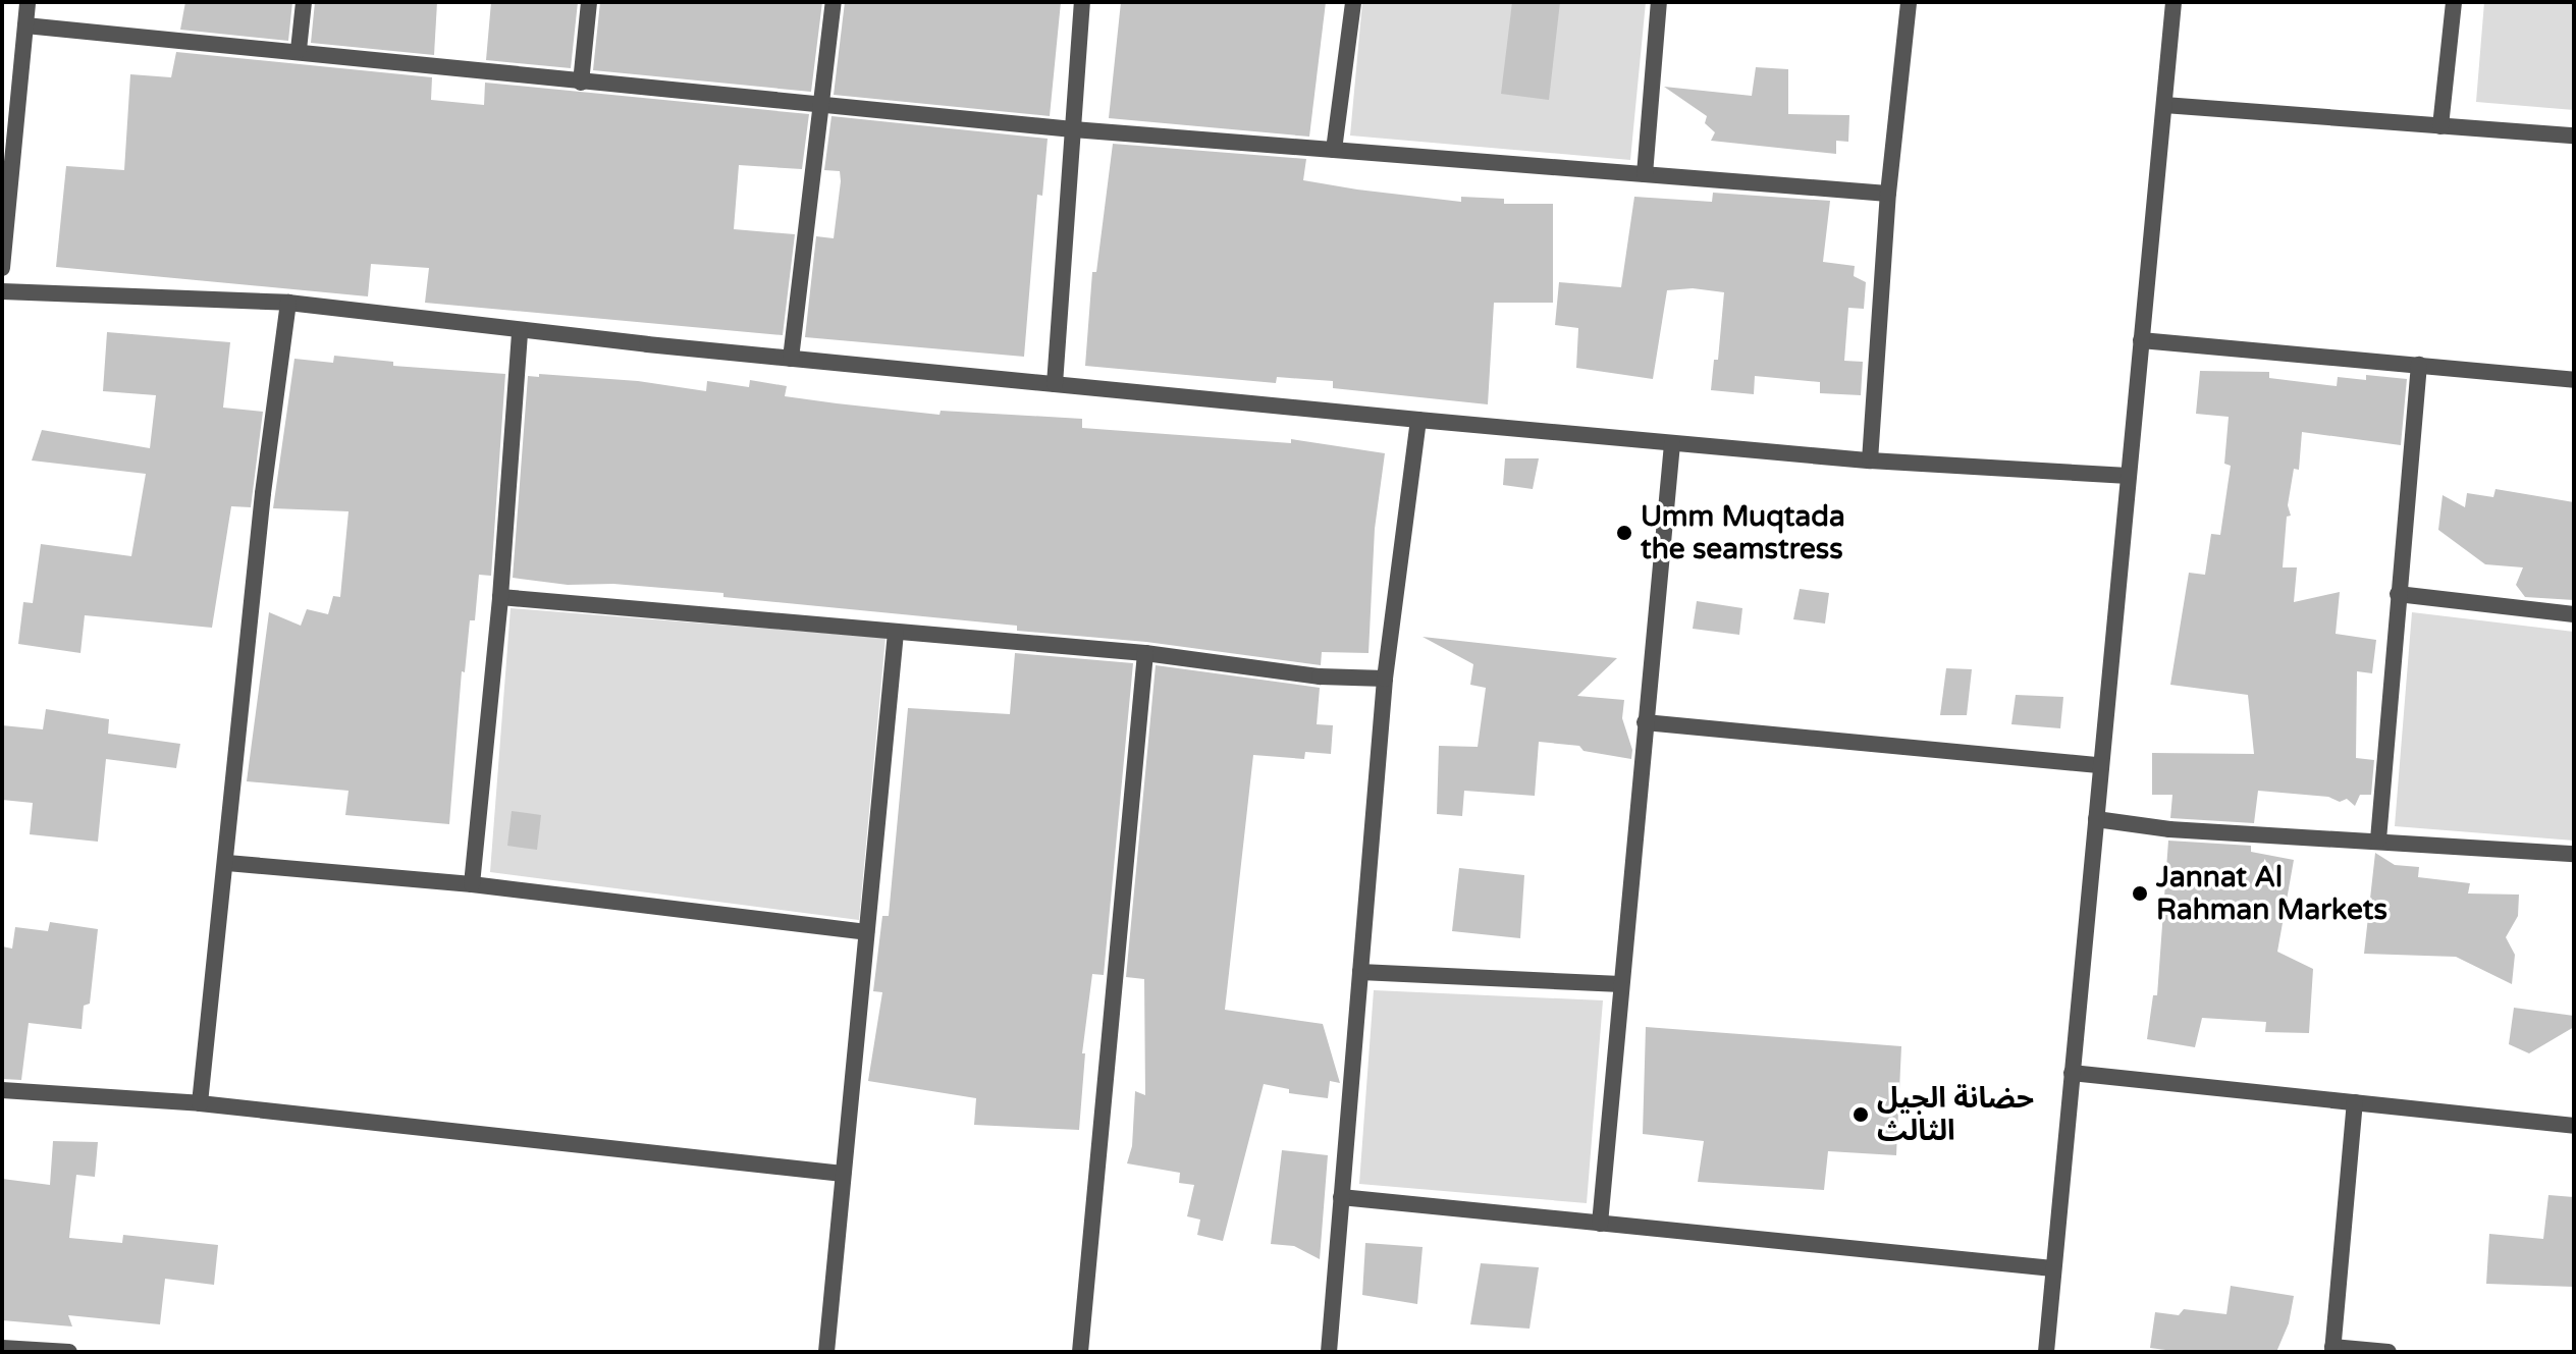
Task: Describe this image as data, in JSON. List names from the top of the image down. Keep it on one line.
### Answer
{"places":["Umm Muqtada the seamstress","Jannat Al Rahman Markets","حضانة الجيل الثالث"]}
